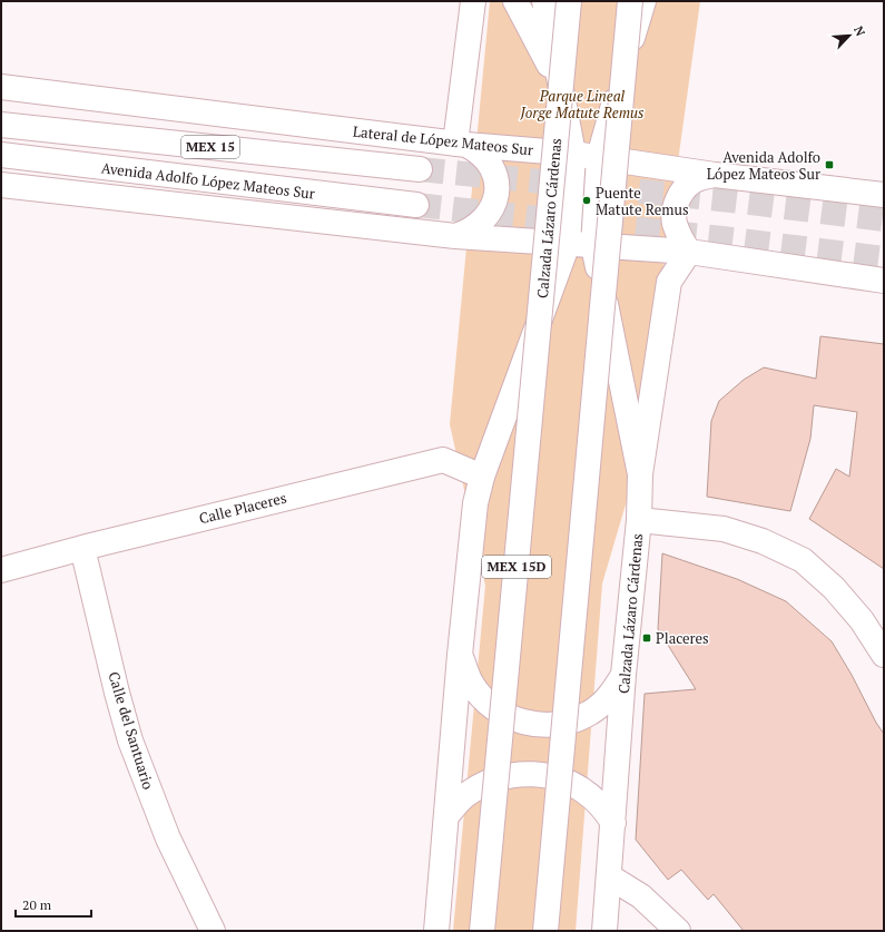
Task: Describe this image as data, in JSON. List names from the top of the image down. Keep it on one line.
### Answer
{"streets":{"main road":["Lateral de López Mateos Sur","MEX 15","Avenida Adolfo López Mateos Sur","Calzada Lázaro Cárdenas","Calle Placeres","MEX 15D","Calle del Santuario"]},"crossings":[["Lateral de López Mateos Sur","Calzada Lázaro Cárdenas"],["Calzada Lázaro Cárdenas","Calle Placeres"],["Calle Placeres","Calle del Santuario"]],"parks":["Parque Lineal Jorge Matute Remus"],"places":{"transit":["Avenida Adolfo López Mateos Sur","Placeres"],"other":["Puente Matute Remus"]},"scale_bar":"20 m","north":"top right"}
